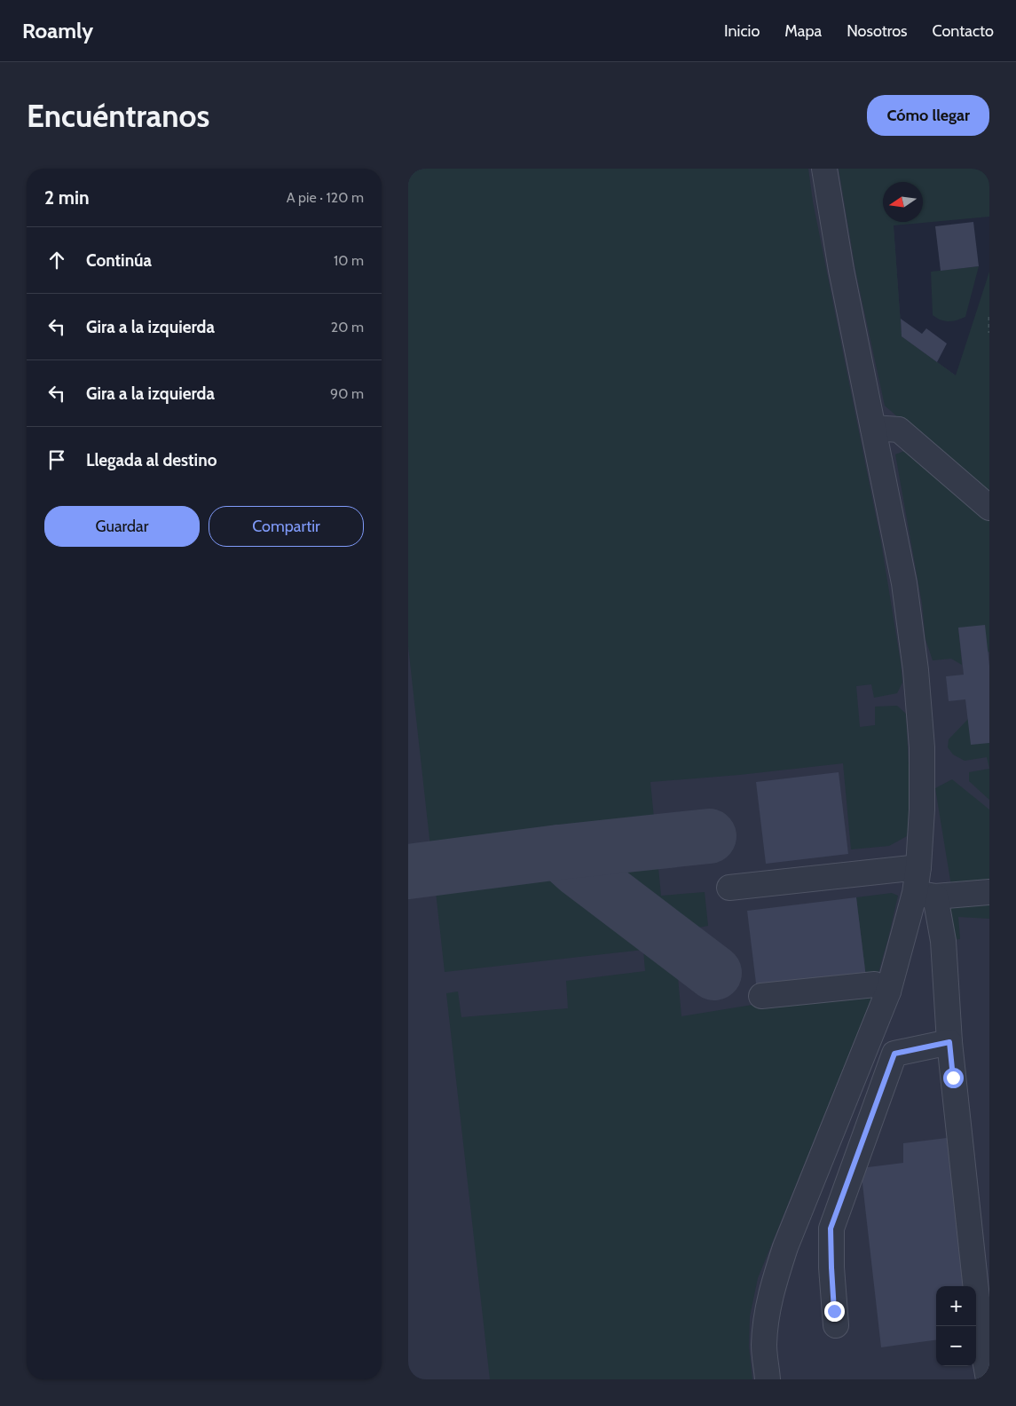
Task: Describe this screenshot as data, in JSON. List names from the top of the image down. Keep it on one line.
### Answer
{"north":"left","page":{"header":"Roamly","nav":["Inicio","Mapa","Nosotros","Contacto"],"buttons":["Cómo llegar",["Guardar","Compartir"]],"title":"Encuéntranos","heading":["2 min","A pie · 120 m"],"list":[["Continúa","10 m"],["Gira a la izquierda","20 m"],["Gira a la izquierda","90 m"],"Llegada al destino"],"map_buttons":["+","−"]}}
